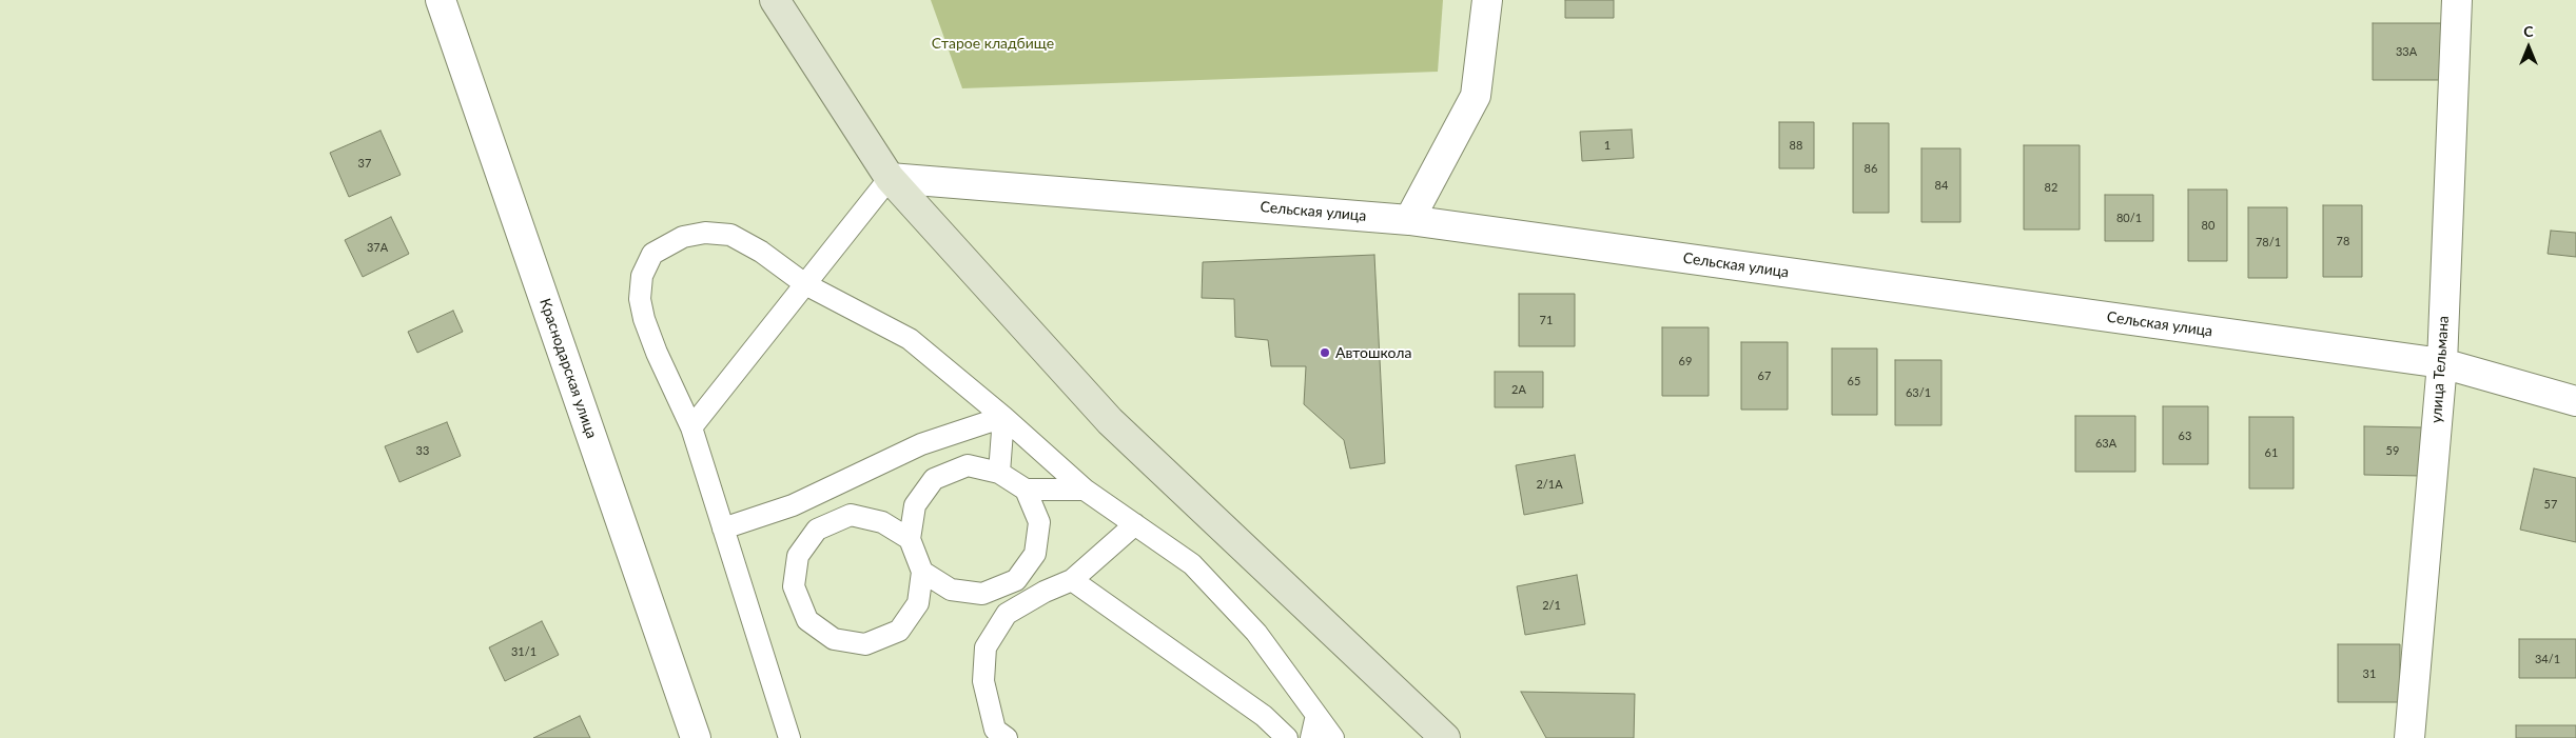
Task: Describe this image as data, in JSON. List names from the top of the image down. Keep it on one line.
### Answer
{"streets":{"street":["Сельская улица","Краснодарская улица","улица Тельмана"]},"crossings":[["Сельская улица","улица Тельмана"]],"parks":["Старое кладбище"],"places":["Автошкола"],"house_numbers":["33А","1","88","37","86","84","82","80/1","80","78","78/1","37А","71","69","67","65","2А","63/1","63","63А","33","59","61","2/1А","57","2/1","31/1","34/1","31"],"north":"top"}
